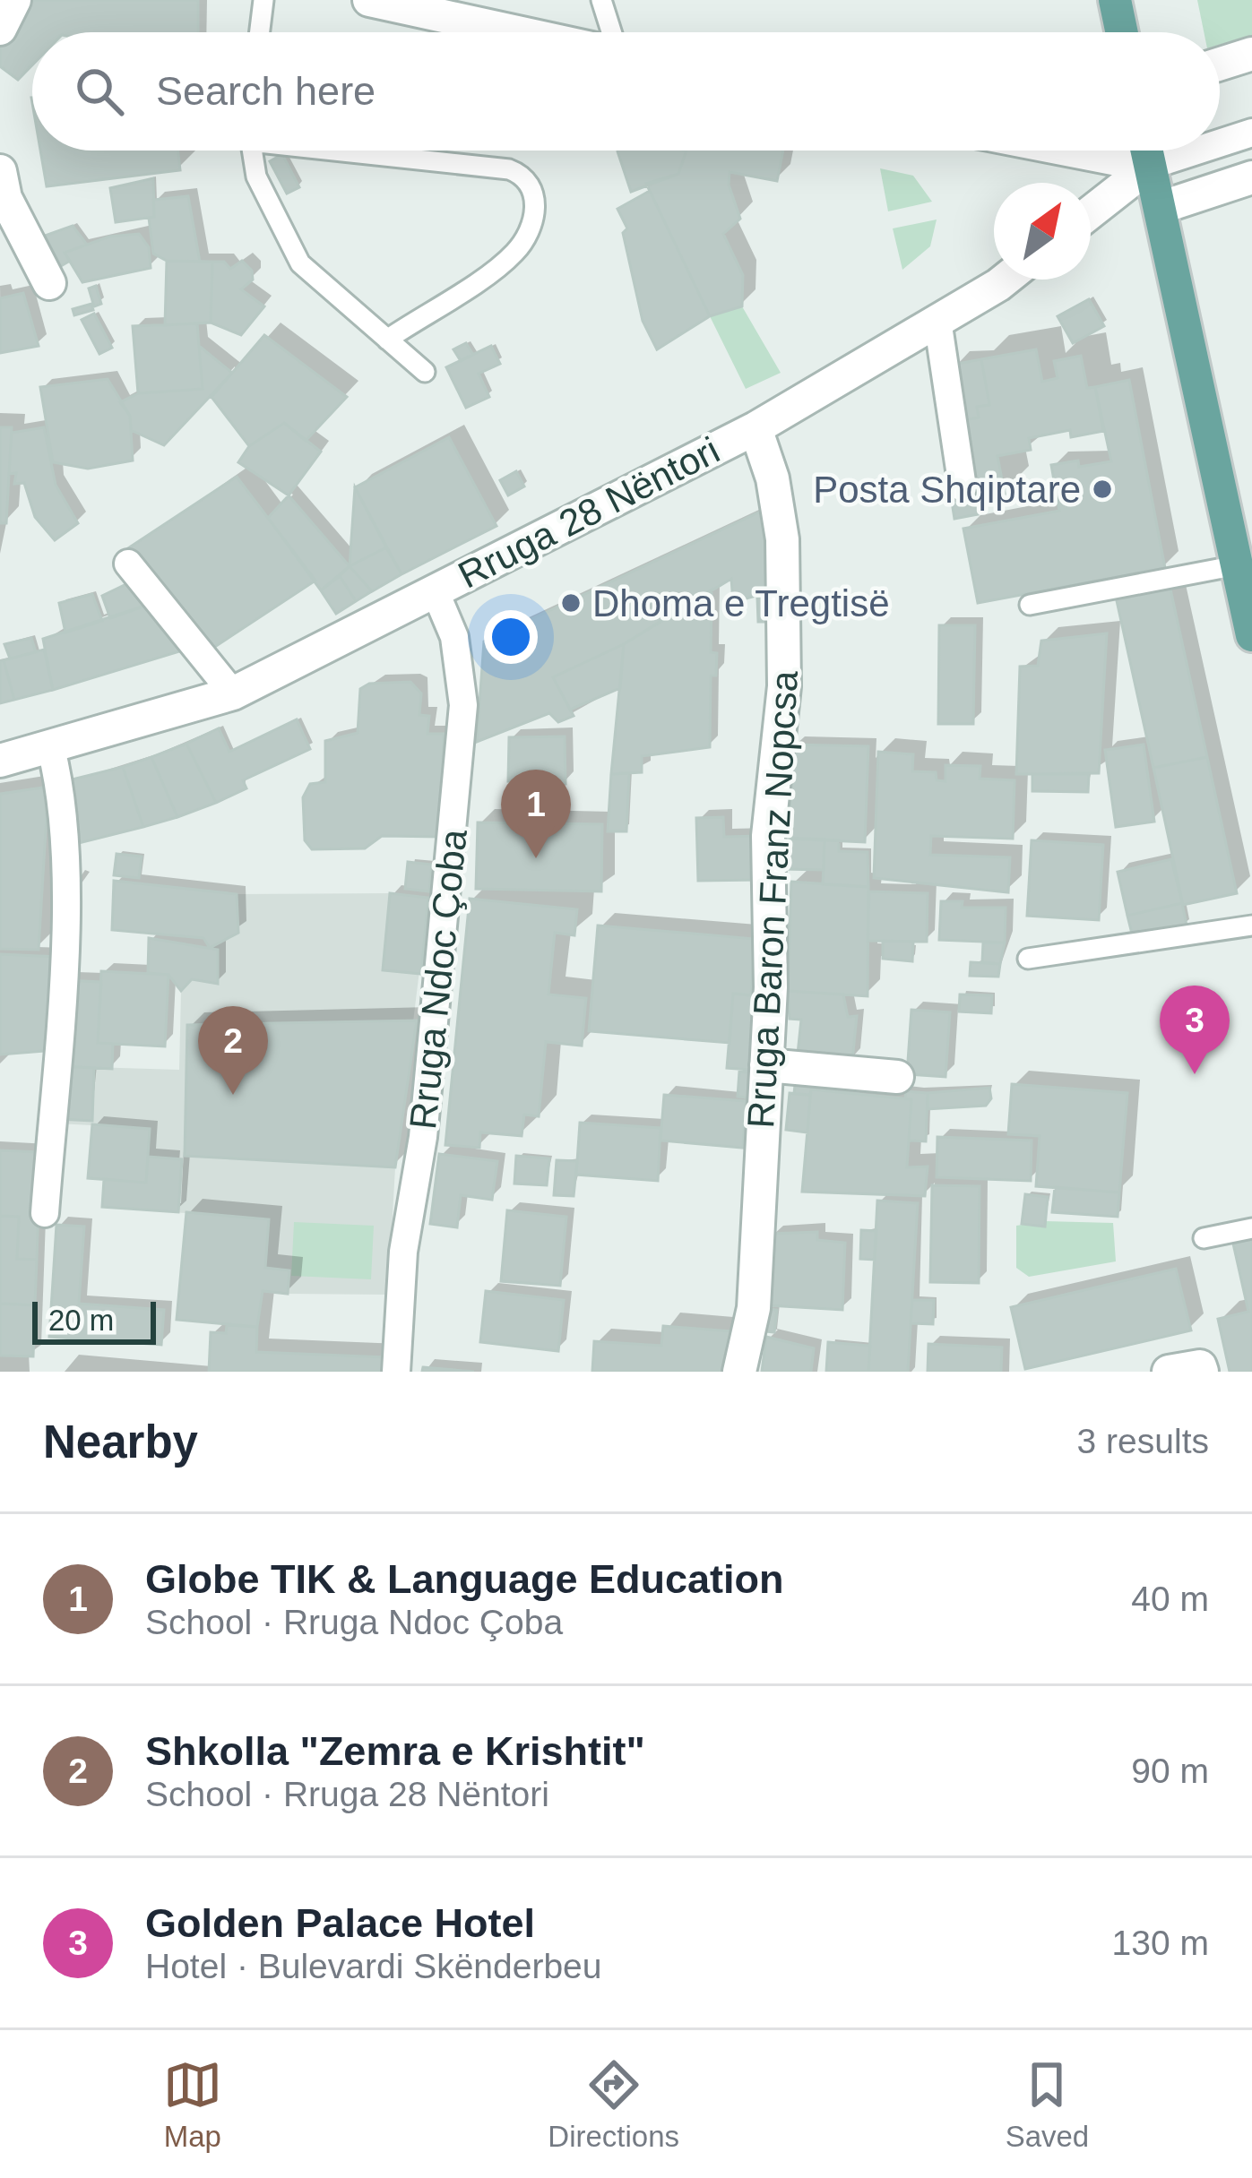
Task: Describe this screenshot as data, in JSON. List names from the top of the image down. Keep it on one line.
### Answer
{"streets":{"street":["Rruga 28 Nëntori","Rruga Baron Franz Nopcsa","Rruga Ndoc Çoba"]},"crossings":[["Rruga 28 Nëntori","Rruga Baron Franz Nopcsa"],["Rruga 28 Nëntori","Rruga Ndoc Çoba"]],"places":["Posta Shqiptare","Dhoma e Tregtisë"],"scale_bar":"20 m","north":"top right","page":{"search":"Search here","pins":["1","3","2"],"scale":"20 m","heading":["Nearby","3 results"],"list":[{"mark":"1","name":"Globe TIK & Language Education","note":"School · Rruga Ndoc Çoba","value":"40 m"},{"mark":"2","name":"Shkolla \"Zemra e Krishtit\"","note":"School · Rruga 28 Nëntori","value":"90 m"},{"mark":"3","name":"Golden Palace Hotel","note":"Hotel · Bulevardi Skënderbeu","value":"130 m"}],"nav":["Map","Directions","Saved"]}}
